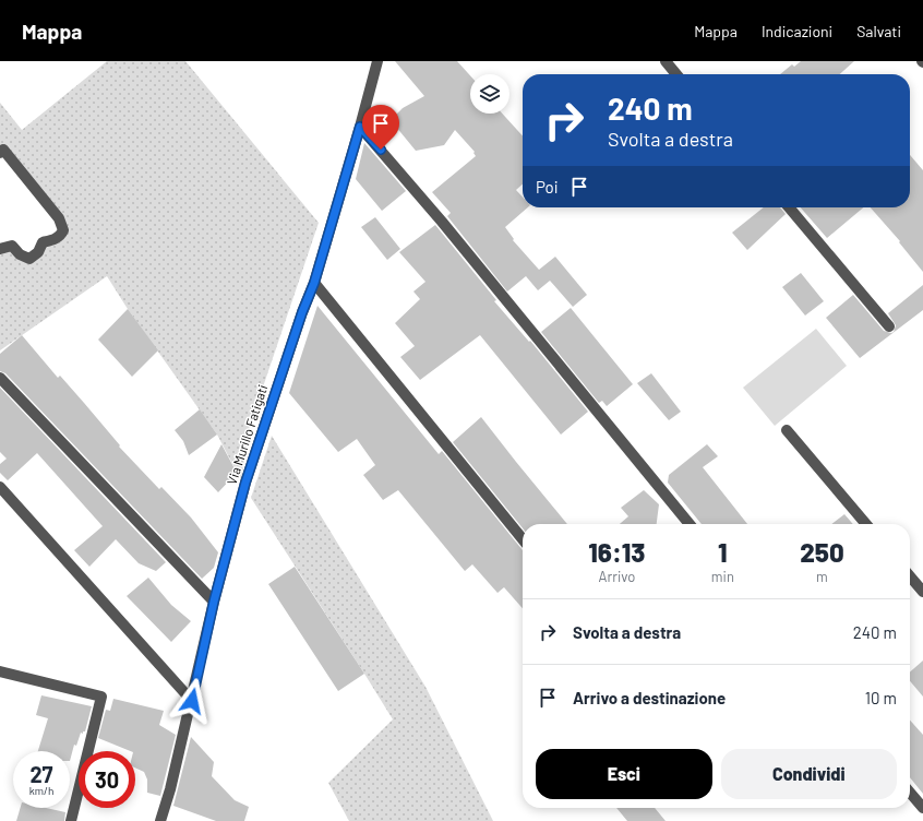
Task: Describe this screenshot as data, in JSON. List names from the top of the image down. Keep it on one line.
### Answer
{"streets":{"street":["Via Murillo Fatigati"]},"page":{"header":"Mappa","nav":["Mappa","Indicazioni","Salvati"],"turn":["240 m","Svolta a destra"],"then":"Poi","eta":["16:13","Arrivo","1","min","250","m"],"list":[{"name":"Svolta a destra","value":"240 m"},{"name":"Arrivo a destinazione","value":"10 m"}],"buttons":["Esci","Condividi"],"speed":"27 km/h","limit":"30"}}
